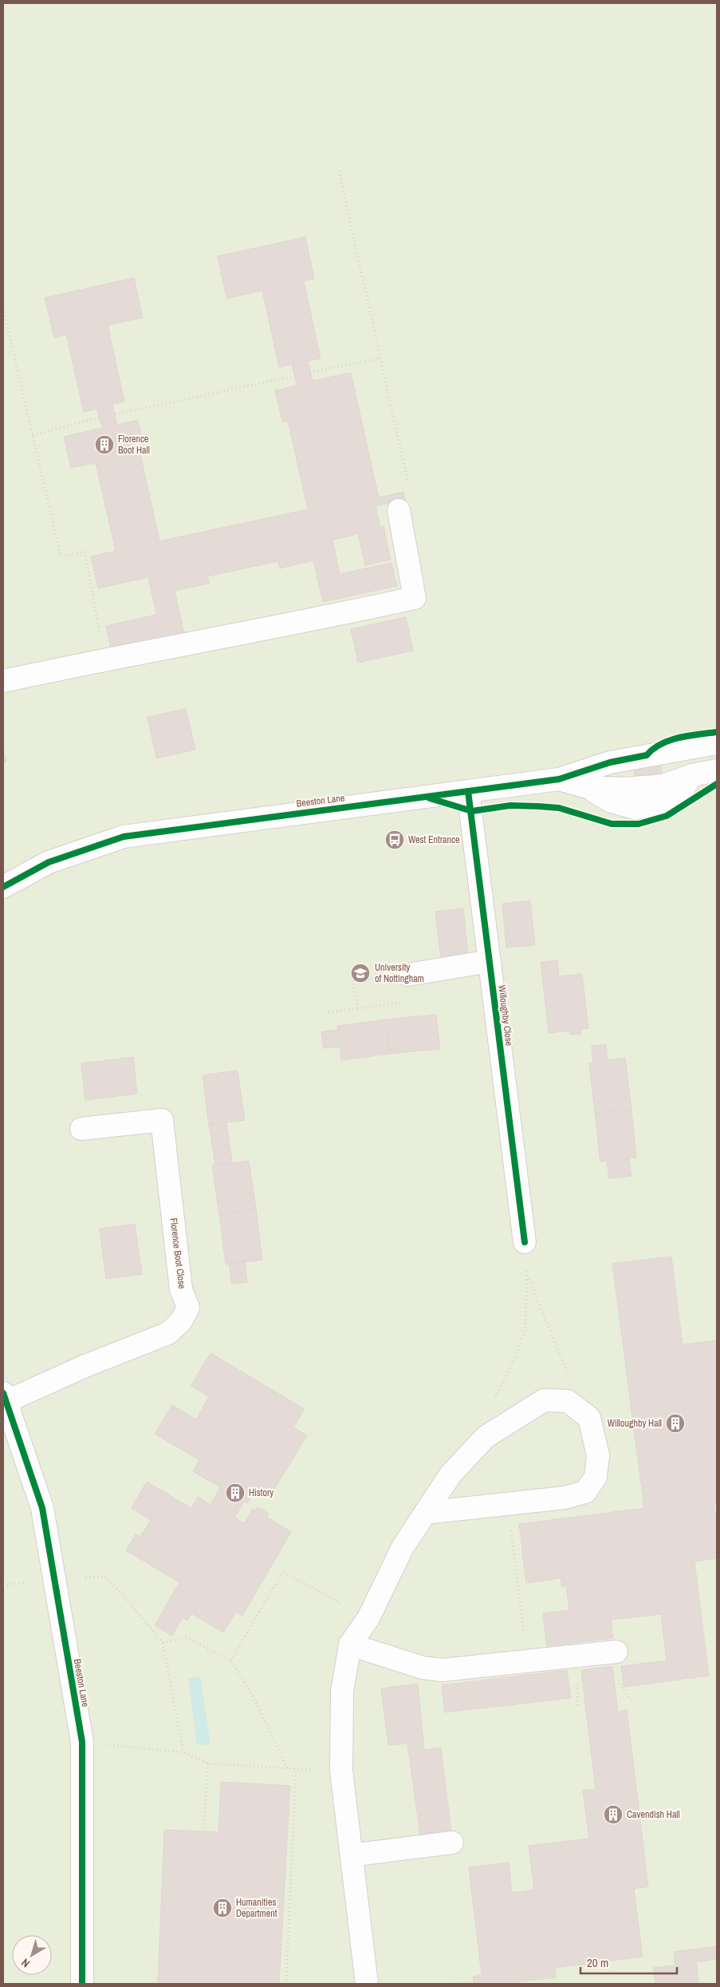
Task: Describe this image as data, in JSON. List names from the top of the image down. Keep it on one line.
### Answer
{"streets":{"street":["Beeston Lane","Willoughby Close","Florence Boot Close"]},"crossings":[["Beeston Lane","Willoughby Close"],["Beeston Lane","Florence Boot Close"]],"places":{"building":["Florence Boot Hall","Willoughby Hall","History","Cavendish Hall","Humanities Department"],"bus stop":["West Entrance"],"school or university":["University of Nottingham"]},"scale_bar":"20 m","north":"bottom left"}
